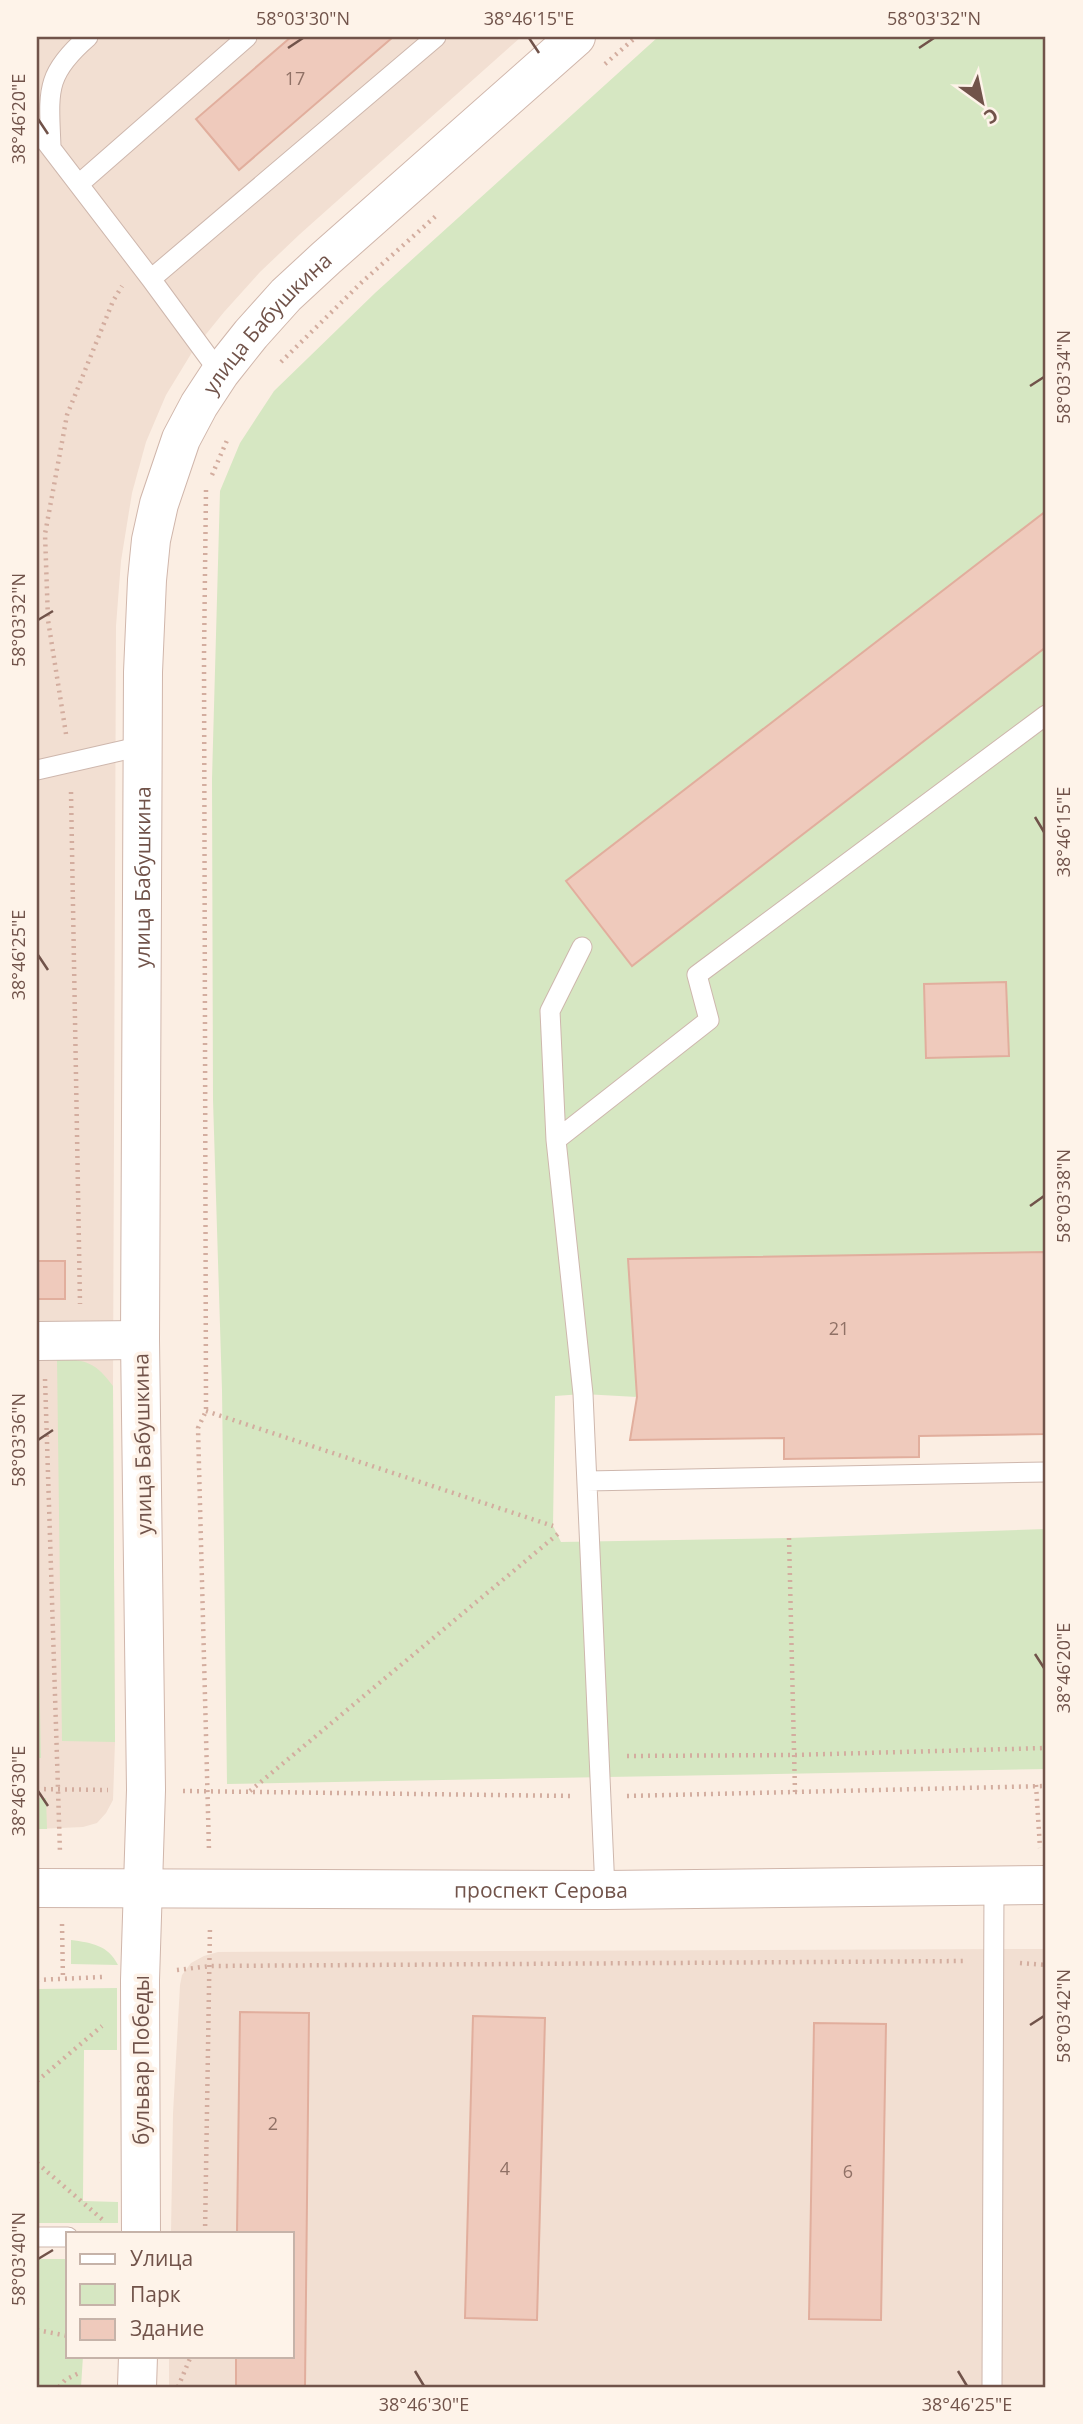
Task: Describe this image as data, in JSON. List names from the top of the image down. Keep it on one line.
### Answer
{"streets":{"street":["улица Бабушкина","проспект Серова","бульвар Победы"]},"crossings":[["улица Бабушкина","проспект Серова"],["улица Бабушкина","бульвар Победы"],["проспект Серова","бульвар Победы"]],"house_numbers":["17","21","2","4","6"],"legend":["Улица","Парк","Здание"],"north":"bottom right","coordinates":["58°03'30\"N","38°46'15\"E","58°03'32\"N","38°46'20\"E","58°03'34\"N","38°46'25\"E","58°03'38\"N","58°03'36\"N","38°46'30\"E","58°03'42\"N","58°03'40\"N"]}
